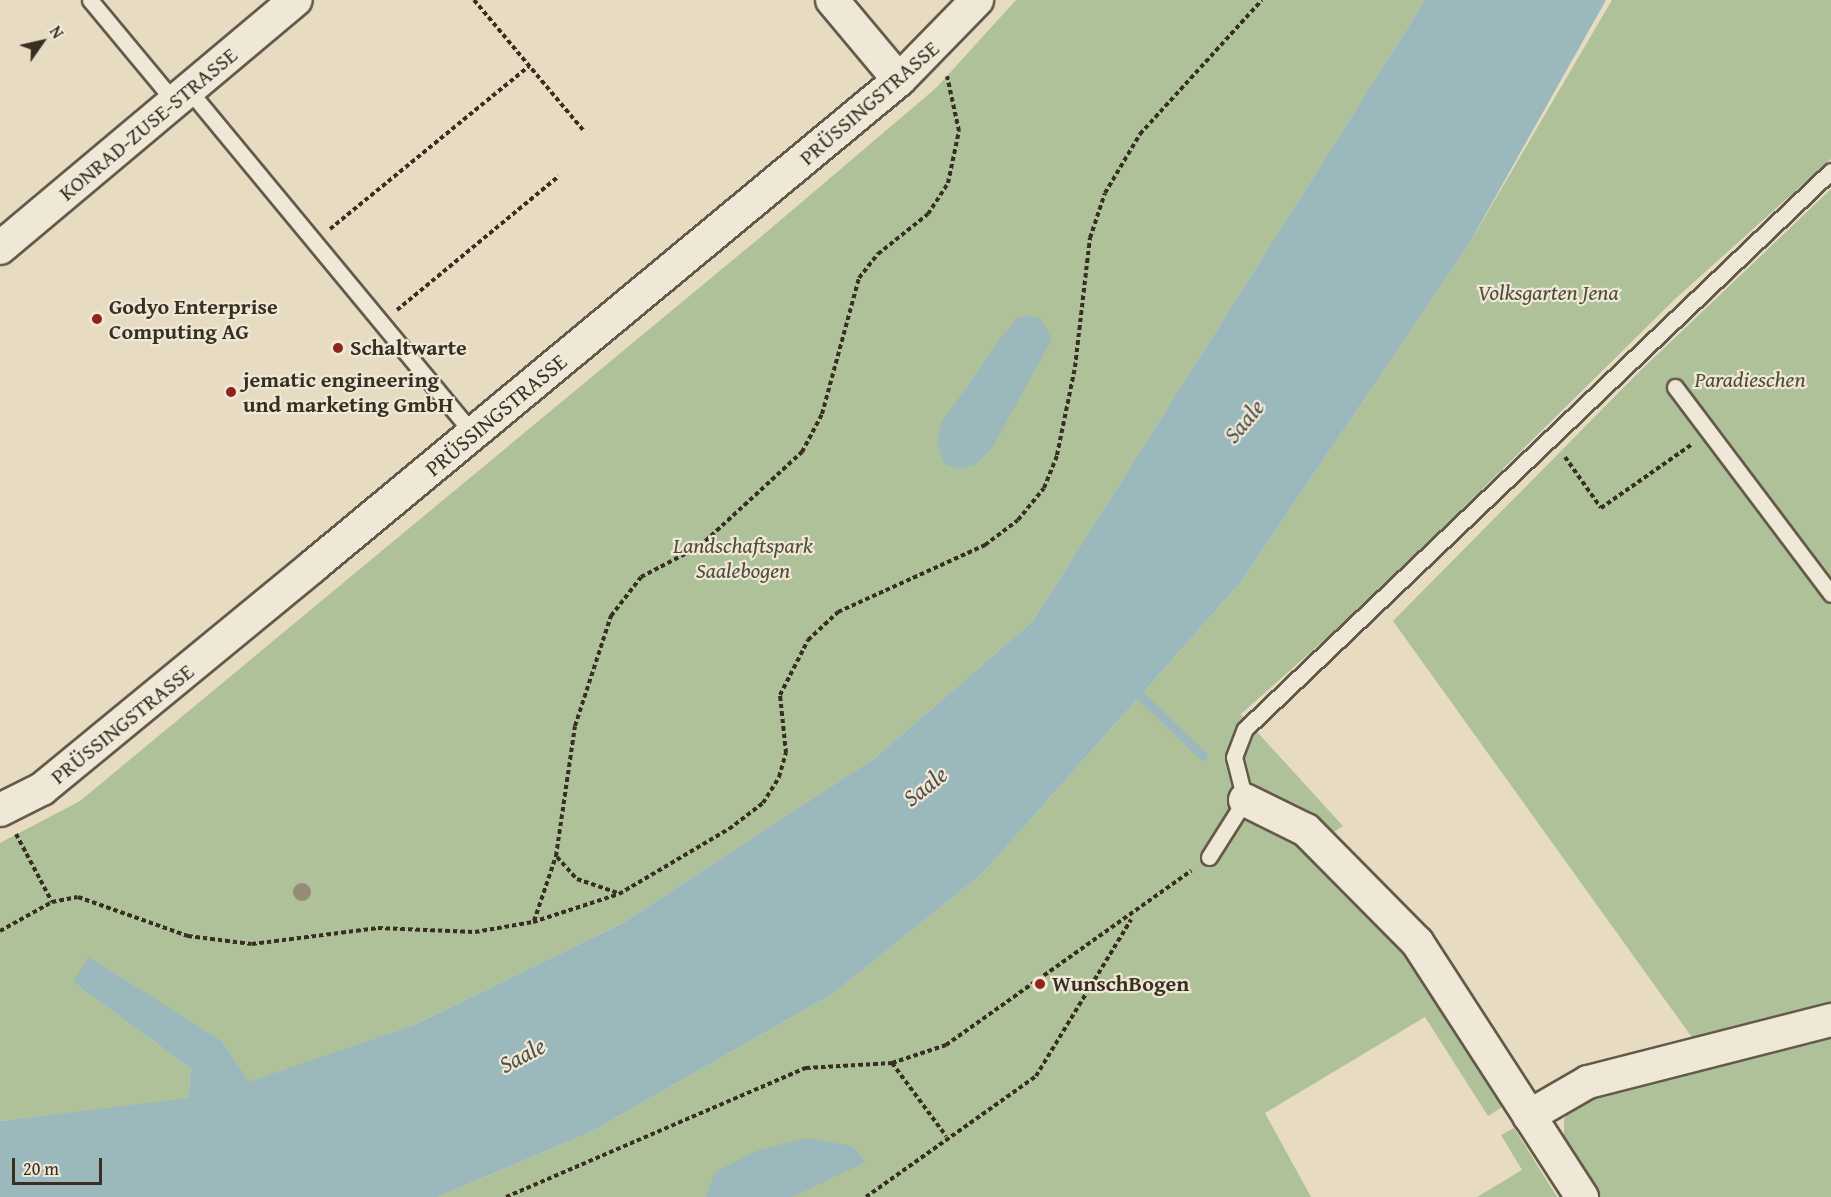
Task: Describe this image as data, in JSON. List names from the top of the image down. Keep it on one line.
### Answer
{"streets":{"street":["PRÜSSINGSTRASSE","KONRAD-ZUSE-STRASSE"]},"water":["Saale"],"parks":["Volksgarten Jena","Paradieschen","Landschaftspark Saalebogen"],"places":["Godyo Enterprise Computing AG","Schaltwarte","jematic engineering und marketing GmbH","WunschBogen"],"scale_bar":"20 m","north":"top right"}
